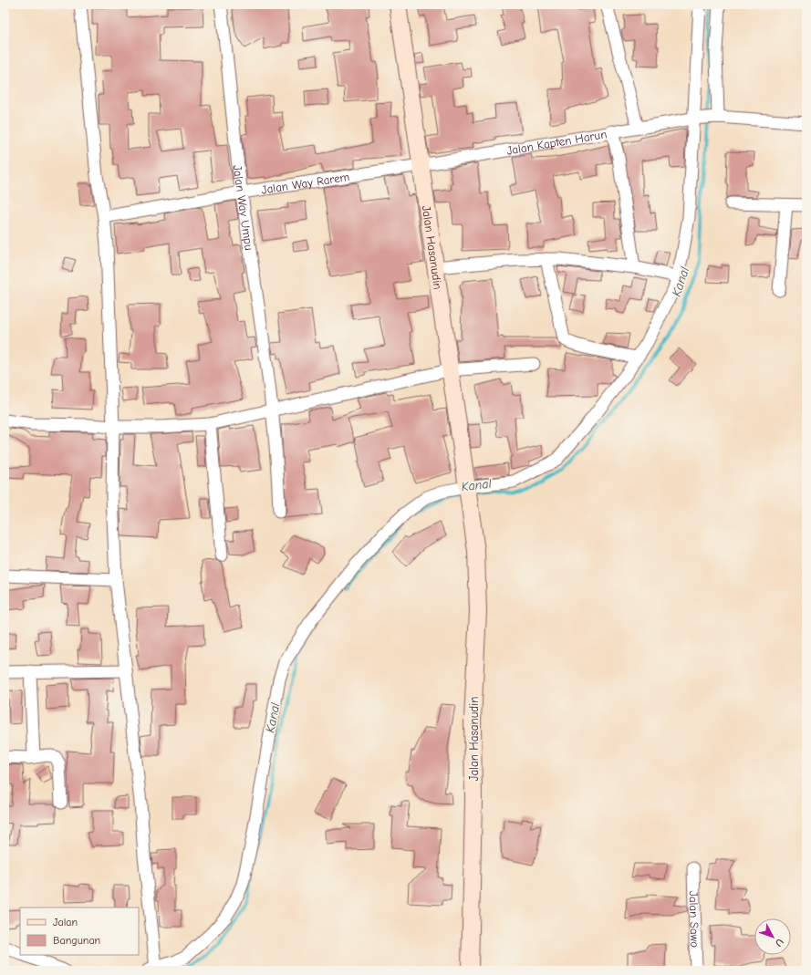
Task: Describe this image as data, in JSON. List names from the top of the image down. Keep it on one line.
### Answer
{"streets":{"main road":["Jalan Hasanudin"],"street":["Jalan Kapten Harun","Jalan Way Rarem","Jalan Way Umpu","Jalan Sawo"]},"crossings":[["Jalan Kapten Harun","Jalan Way Rarem"],["Jalan Kapten Harun","Jalan Hasanudin"],["Jalan Way Rarem","Jalan Way Umpu"],["Jalan Way Rarem","Jalan Hasanudin"]],"water":["Kanal"],"legend":["Jalan","Bangunan"],"north":"bottom right"}
